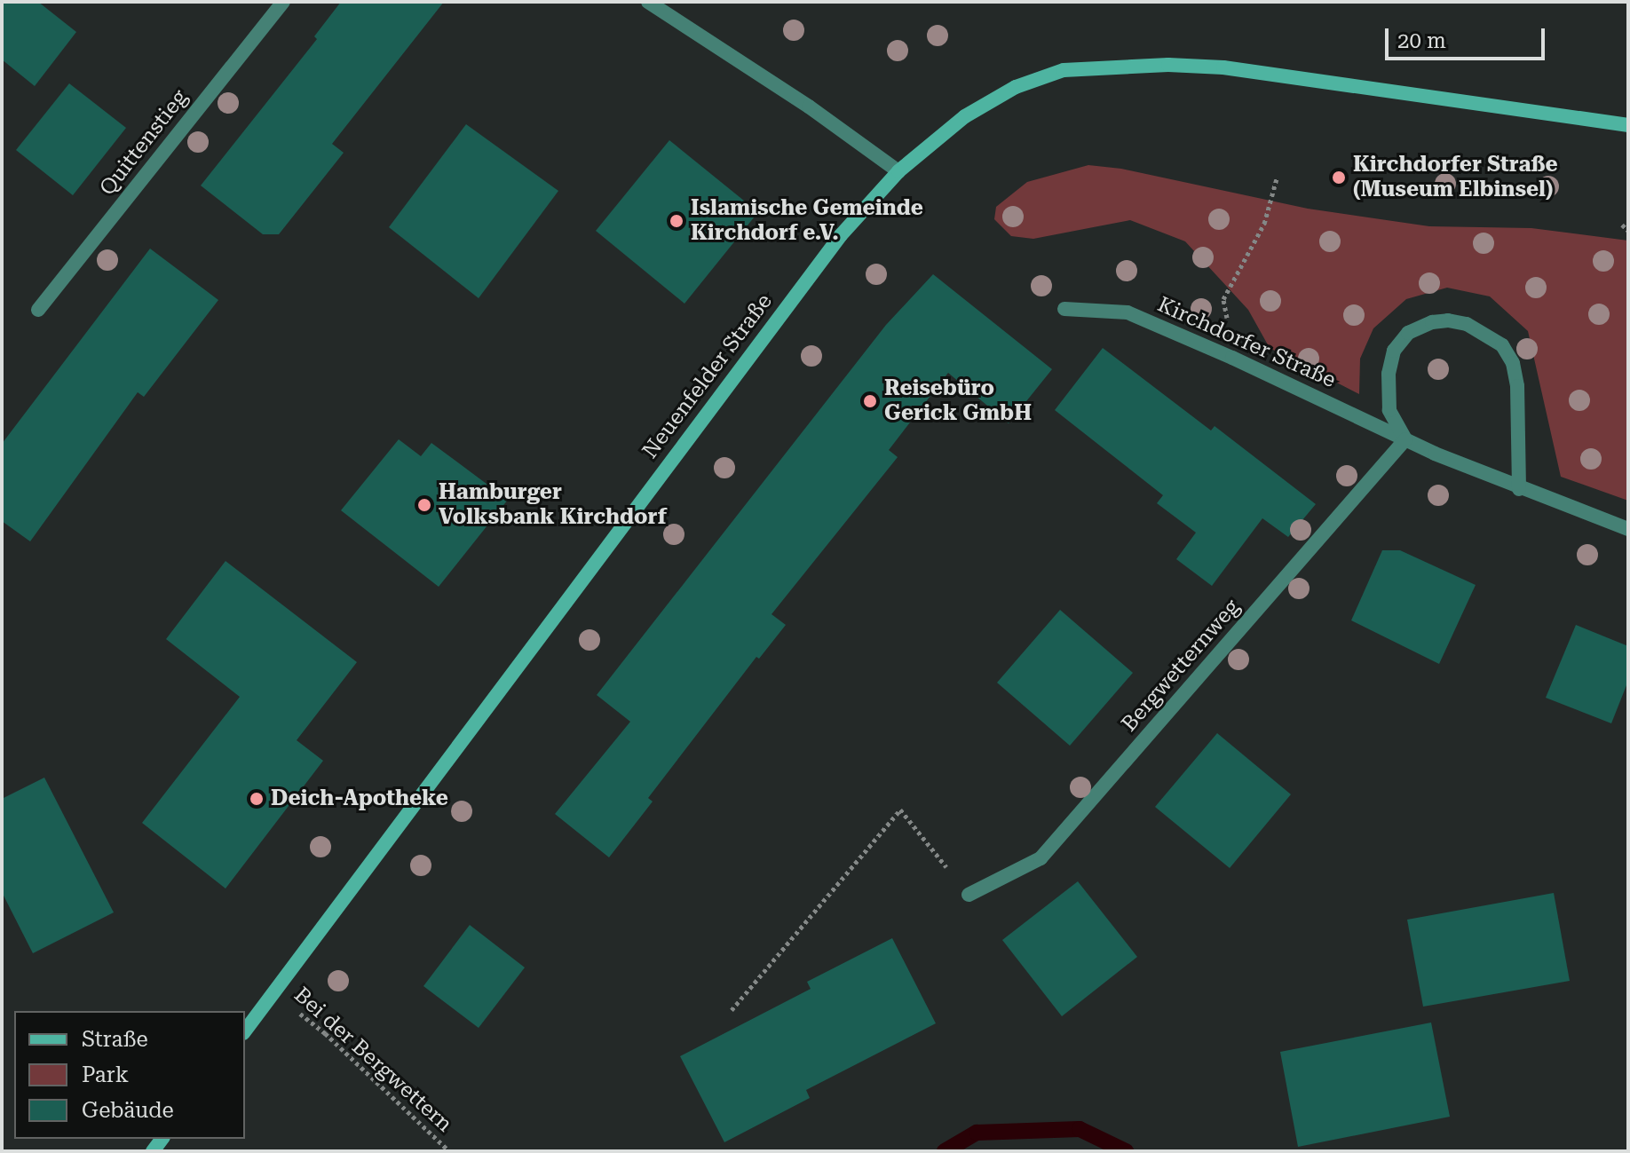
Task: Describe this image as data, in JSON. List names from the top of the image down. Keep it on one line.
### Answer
{"streets":{"main road":["Neuenfelder Straße"],"street":["Quittenstieg","Kirchdorfer Straße","Bergwetternweg"],"path":["Bei der Bergwettern"]},"crossings":[["Kirchdorfer Straße","Bergwetternweg"],["Neuenfelder Straße","Bei der Bergwettern"]],"places":["Kirchdorfer Straße (Museum Elbinsel)","Islamische Gemeinde Kirchdorf e.V.","Reisebüro Gerick GmbH","Hamburger Volksbank Kirchdorf","Deich-Apotheke"],"legend":["Straße","Park","Gebäude"],"scale_bar":"20 m"}
